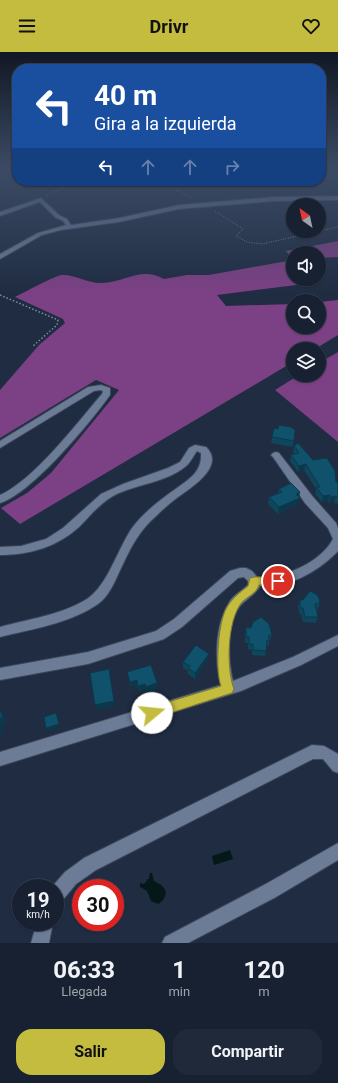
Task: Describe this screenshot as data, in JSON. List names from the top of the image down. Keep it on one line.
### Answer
{"north":"top left","page":{"header":"Drivr","turn":["40 m","Gira a la izquierda"],"speed":"19 km/h","limit":"30","eta":["06:33","Llegada","1","min","120","m"],"buttons":["Salir","Compartir"]}}
